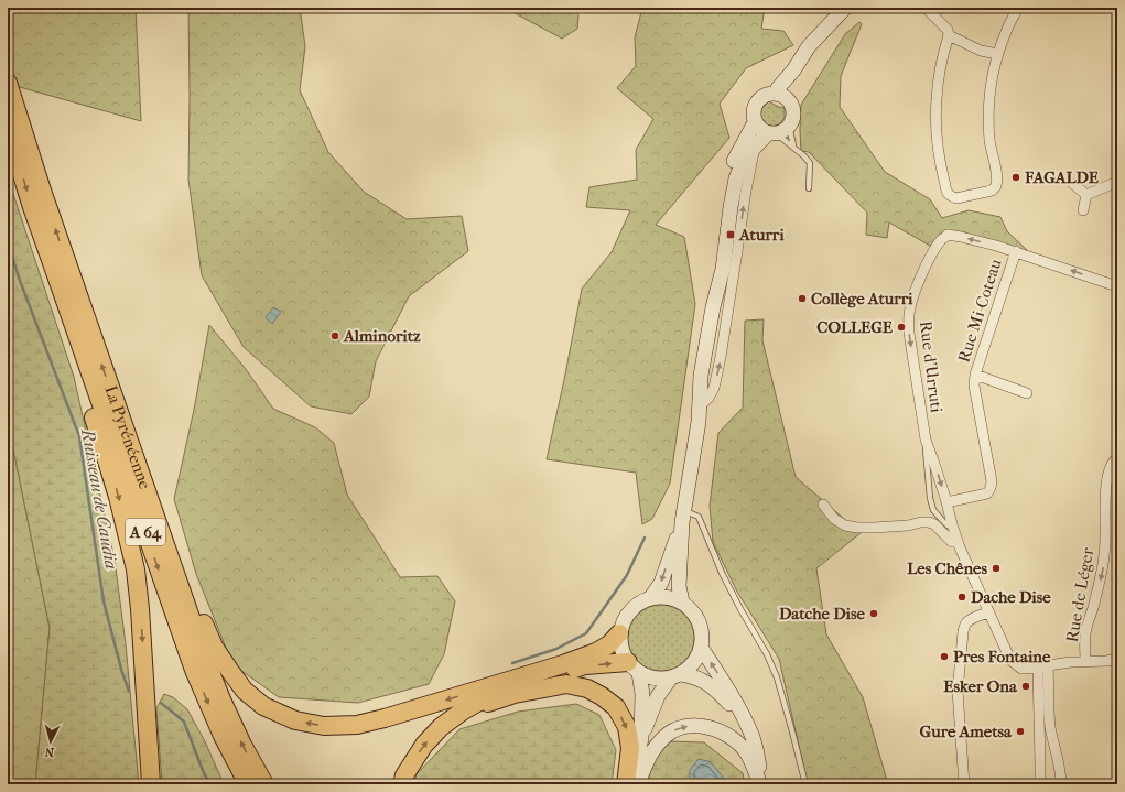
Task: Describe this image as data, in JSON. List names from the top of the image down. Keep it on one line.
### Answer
{"streets":{"highway":["La Pyrénéenne","A 64"],"street":["Rue Mi-Coteau","Rue d'Urruti","Rue de Léger"]},"crossings":[["Rue Mi-Coteau","Rue d'Urruti"],["Rue d'Urruti","Rue de Léger"]],"one_way":["Rue de Léger"],"water":["Ruisseau de Caudia"],"places":{"other":["FAGALDE","Collège Aturri","COLLEGE","Alminoritz","Les Chênes","Dache Dise","Datche Dise","Pres Fontaine","Esker Ona","Gure Ametsa"],"transit":["Aturri"]},"north":"bottom"}
